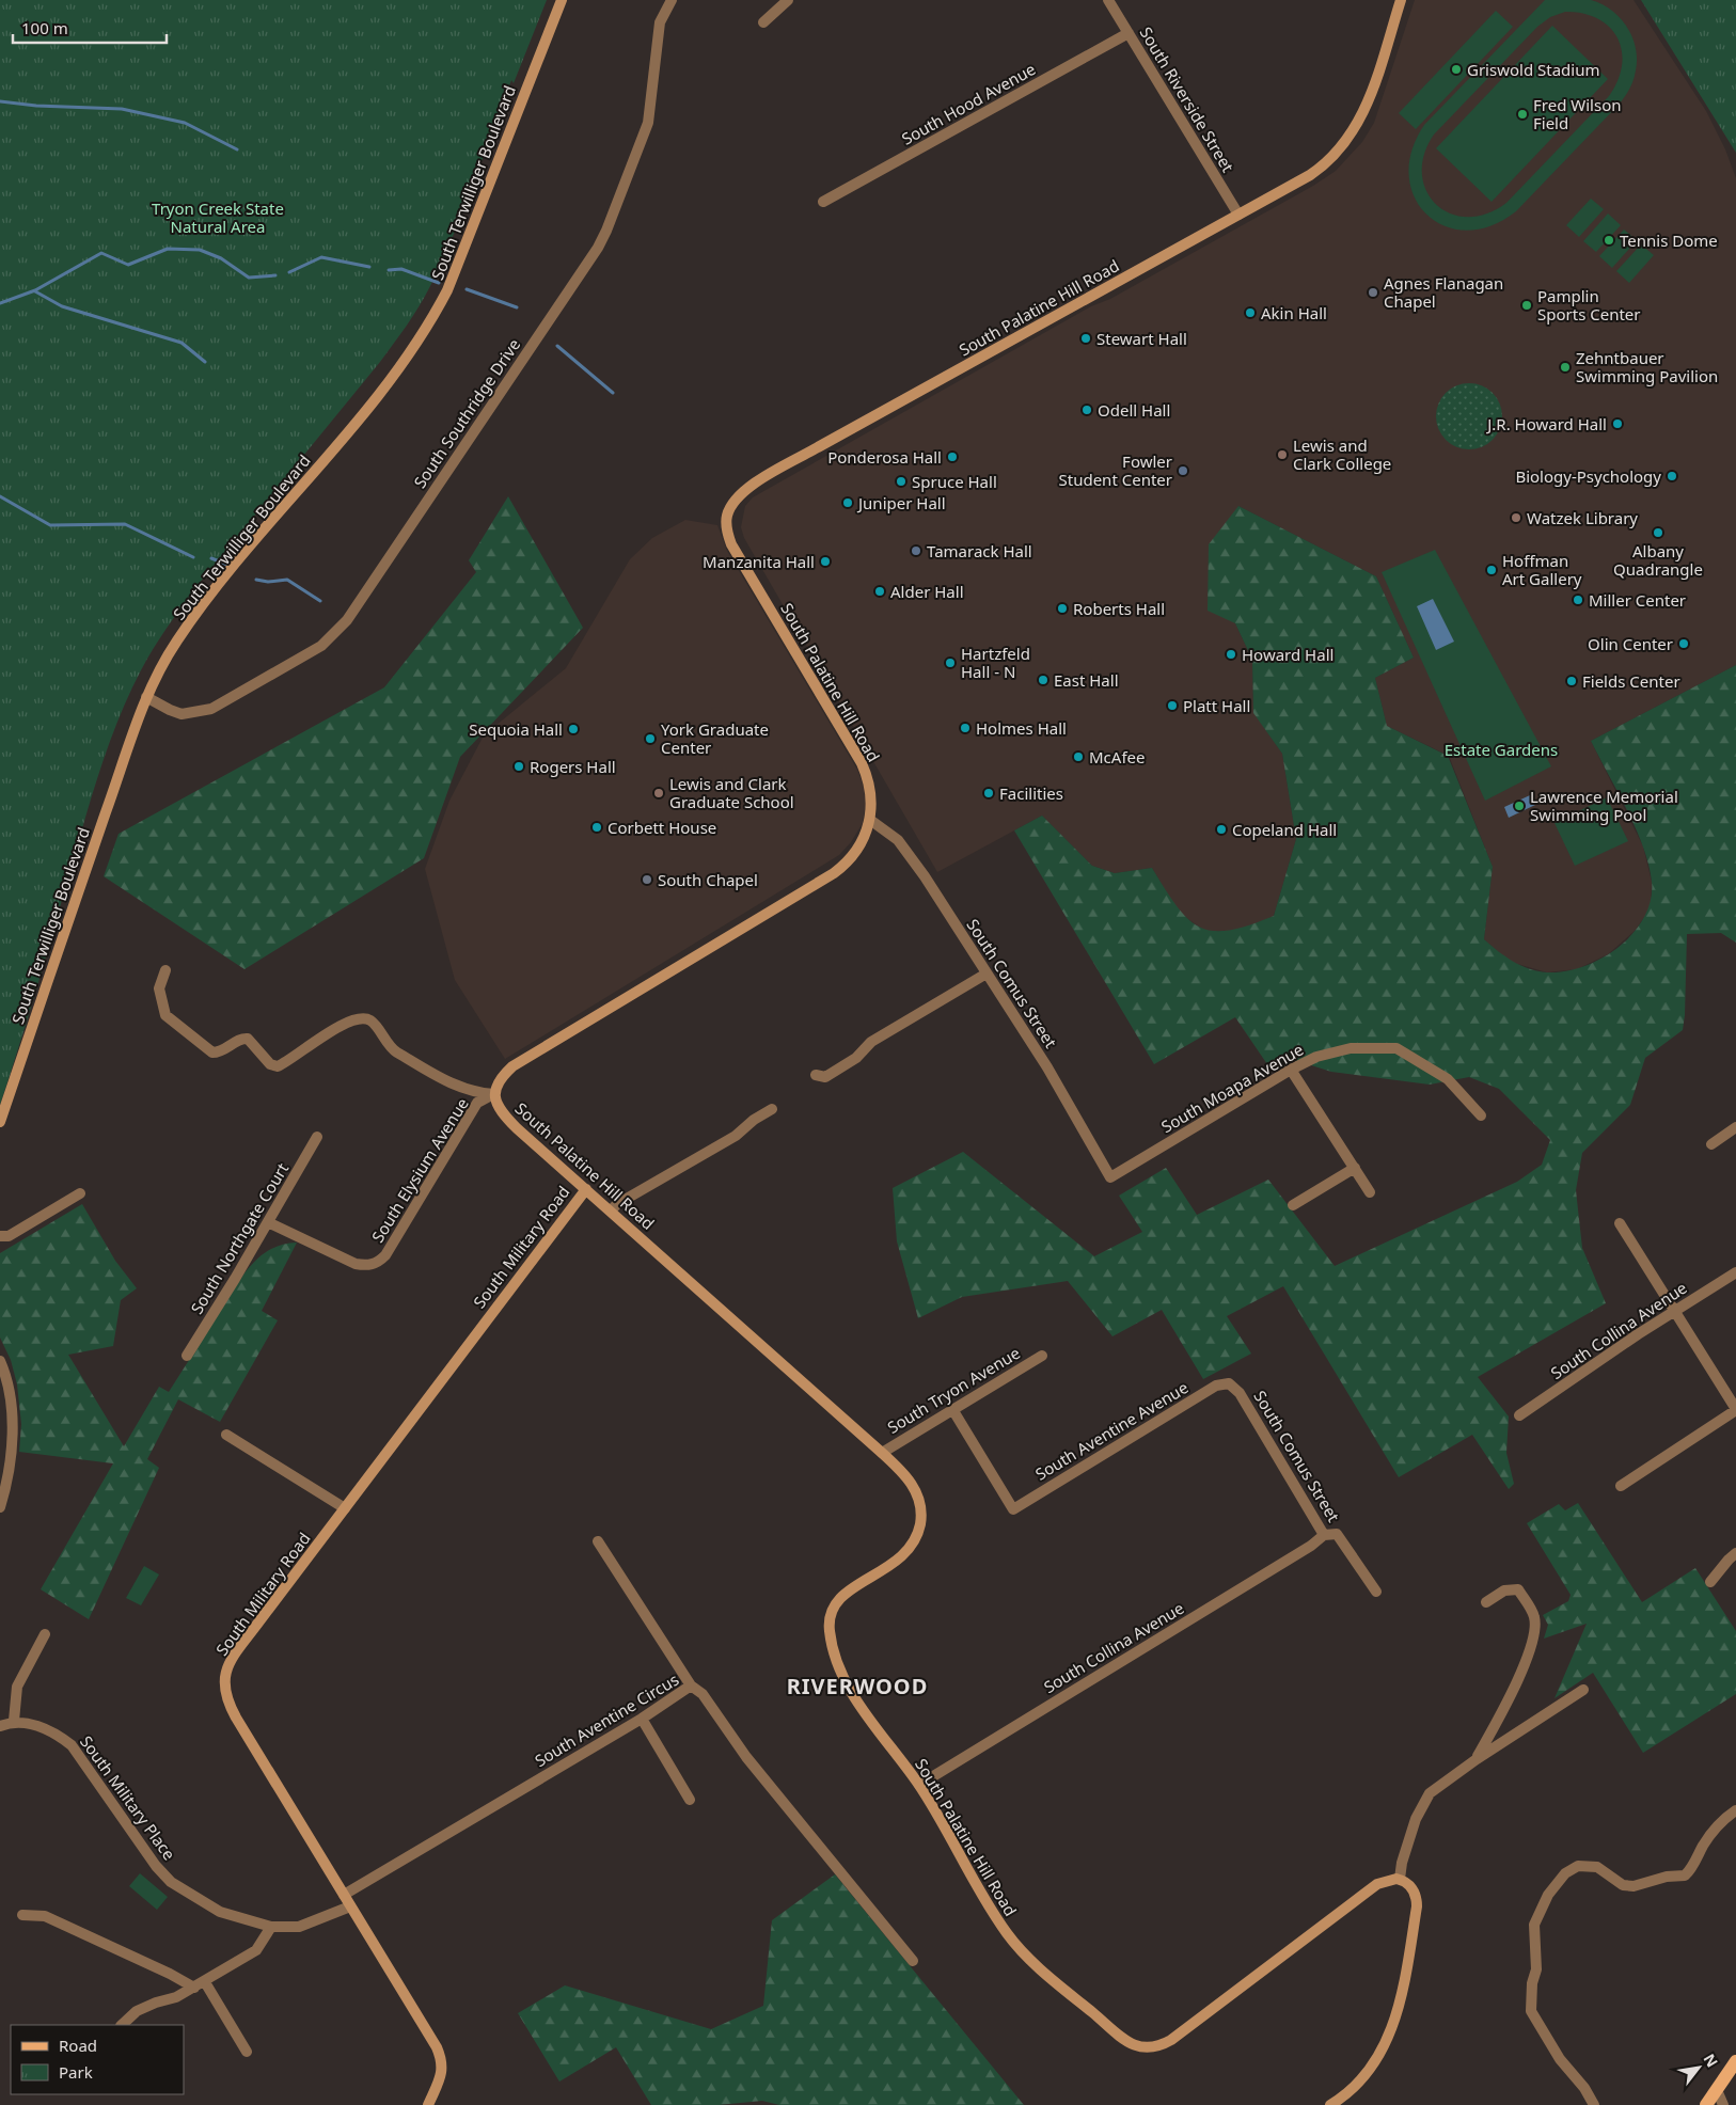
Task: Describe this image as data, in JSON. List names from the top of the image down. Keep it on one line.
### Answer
{"streets":{"street":["South Riverside Street","South Hood Avenue","South Terwilliger Boulevard","South Palatine Hill Road","South Southridge Drive","South Comus Street","South Moapa Avenue","South Elysium Avenue","South Northgate Court","South Military Road","South Collina Avenue","South Tryon Avenue","South Aventine Avenue","South Aventine Circus","South Military Place"]},"crossings":[["South Riverside Street","South Hood Avenue"],["South Riverside Street","South Palatine Hill Road"],["South Terwilliger Boulevard","South Southridge Drive"],["South Palatine Hill Road","South Comus Street"],["South Palatine Hill Road","South Elysium Avenue"],["South Palatine Hill Road","South Military Road"],["South Palatine Hill Road","South Collina Avenue"],["South Palatine Hill Road","South Tryon Avenue"],["South Comus Street","South Moapa Avenue"],["South Comus Street","South Collina Avenue"],["South Comus Street","South Aventine Avenue"],["South Elysium Avenue","South Northgate Court"],["South Military Road","South Aventine Circus"],["South Military Road","South Military Place"],["South Tryon Avenue","South Aventine Avenue"]],"districts":["RIVERWOOD"],"parks":["Tryon Creek State Natural Area","Estate Gardens"],"places":["Griswold Stadium","Fred Wilson Field","Tennis Dome","Agnes Flanagan Chapel","Pamplin Sports Center","Akin Hall","Stewart Hall","Zehntbauer Swimming Pavilion","Odell Hall","J.R. Howard Hall","Lewis and Clark College","Ponderosa Hall","Fowler Student Center","Biology-Psychology","Spruce Hall","Juniper Hall","Watzek Library","Albany Quadrangle","Tamarack Hall","Manzanita Hall","Hoffman Art Gallery","Alder Hall","Miller Center","Roberts Hall","Olin Center","Howard Hall","Hartzfeld Hall - N","East Hall","Fields Center","Platt Hall","Holmes Hall","Sequoia Hall","York Graduate Center","McAfee","Rogers Hall","Lewis and Clark Graduate School","Facilities","Lawrence Memorial Swimming Pool","Corbett House","Copeland Hall","South Chapel"],"legend":["Road","Park"],"scale_bar":"100 m","north":"top right"}
